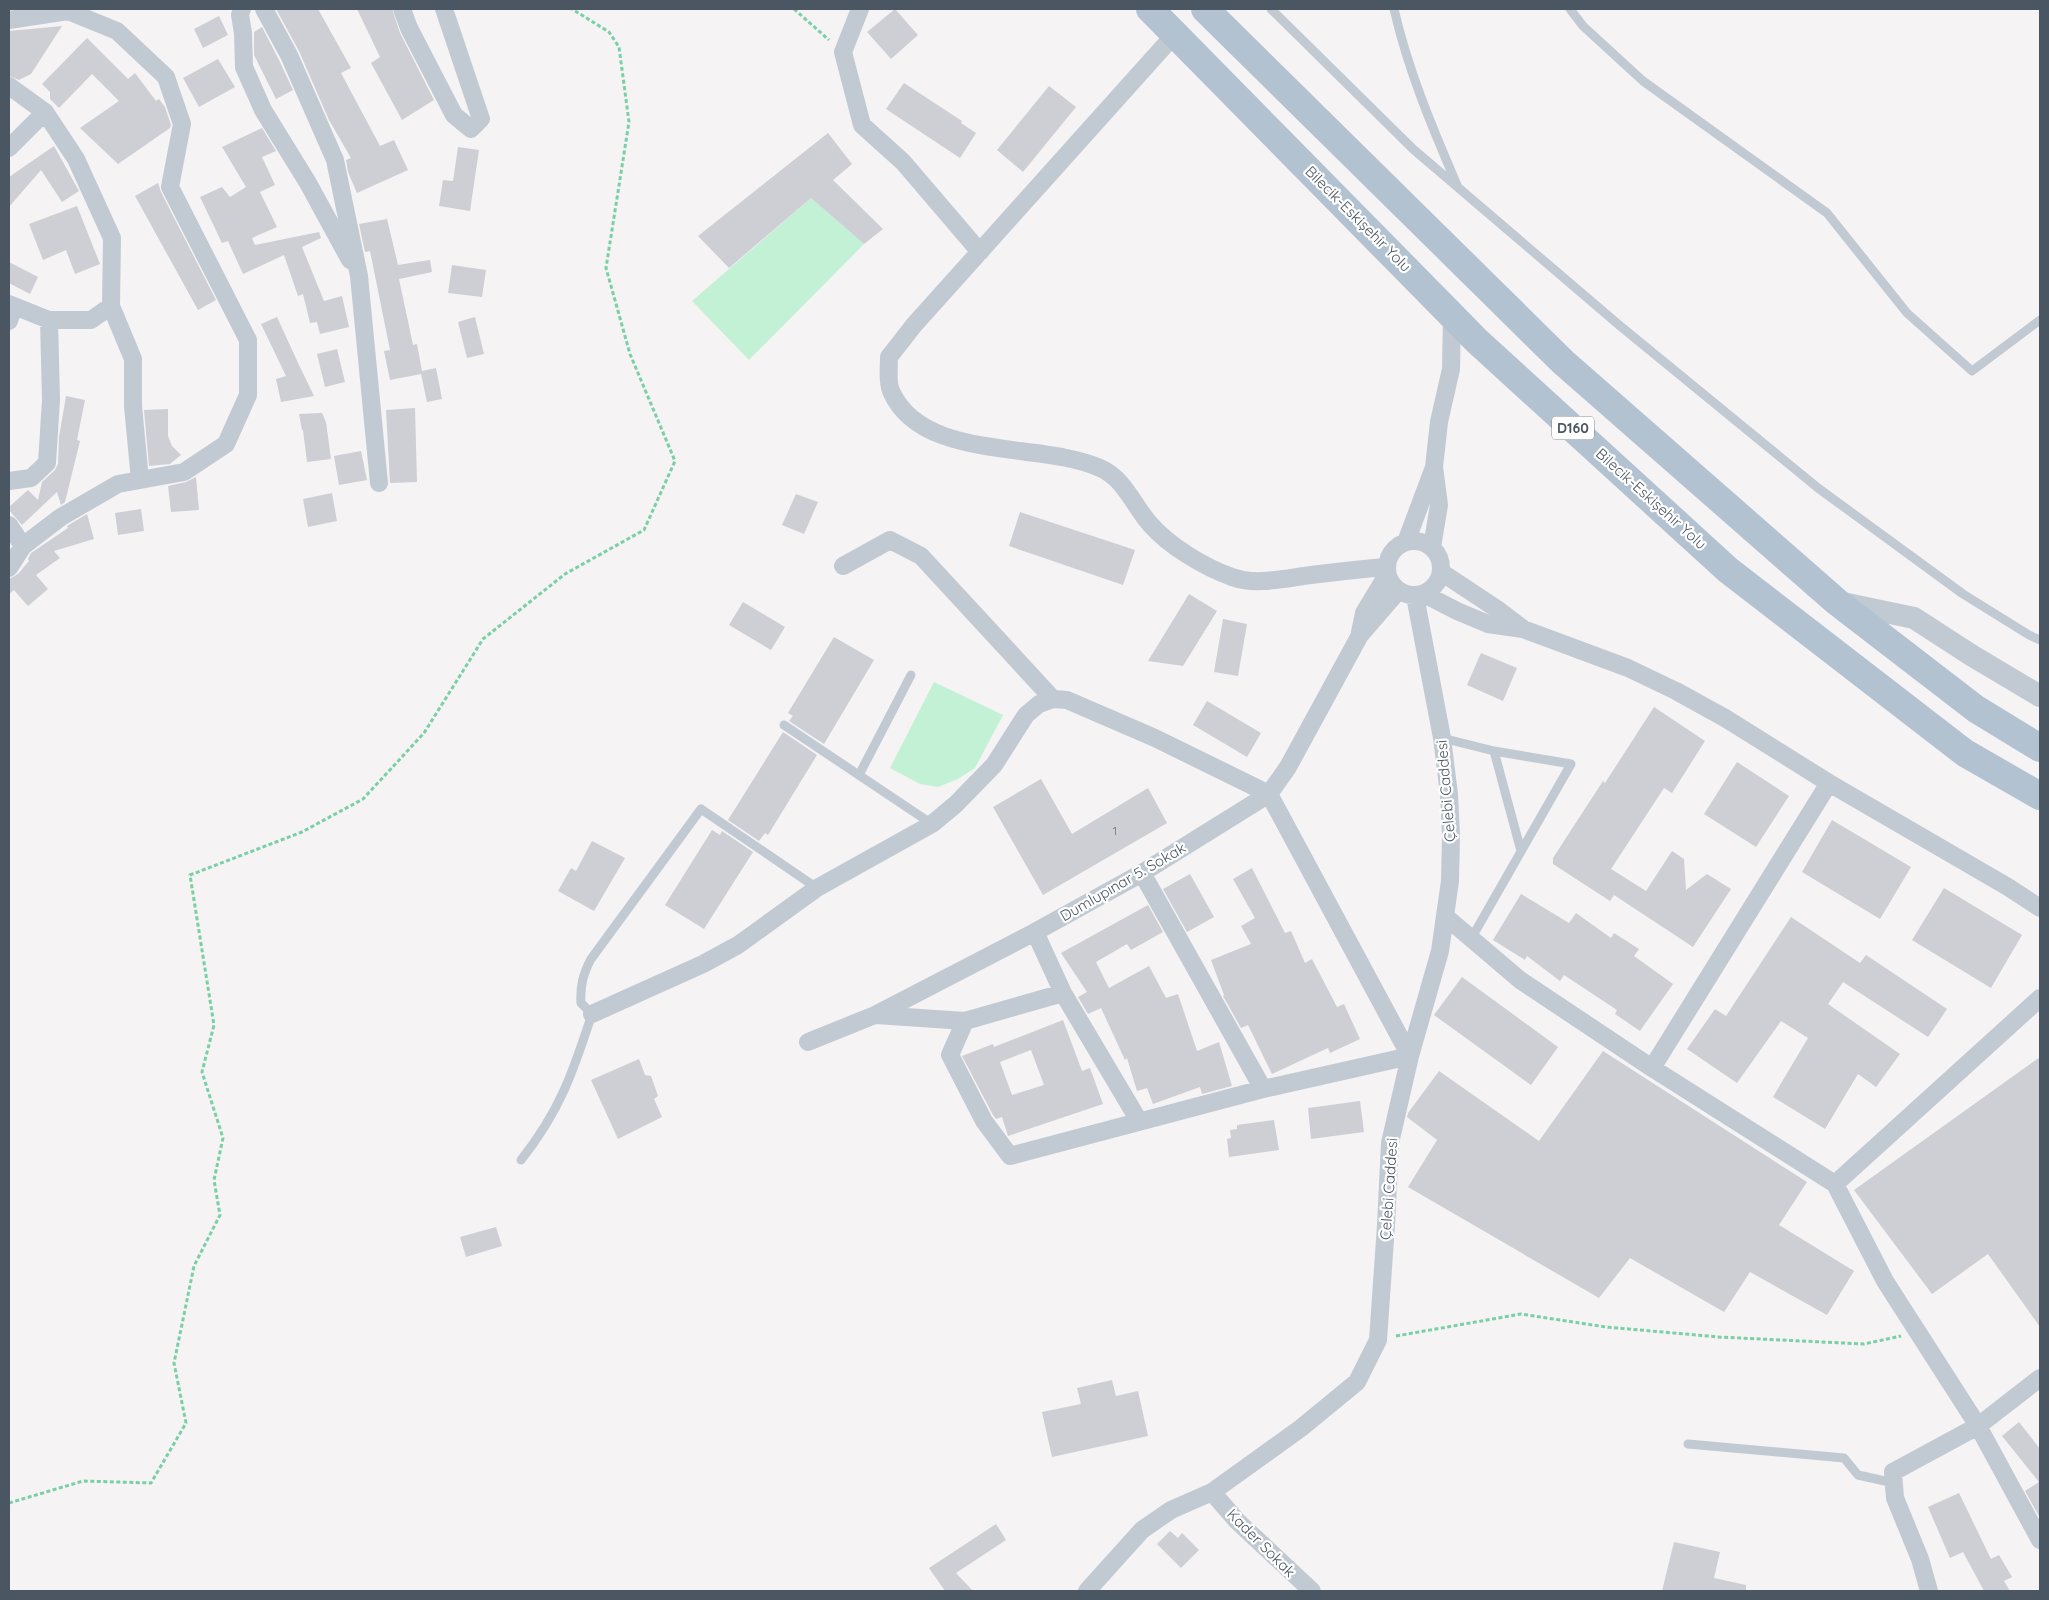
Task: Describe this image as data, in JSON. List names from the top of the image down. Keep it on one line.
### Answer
{"streets":{"main road":["Bilecik-Eskişehir Yolu","D160"],"street":["Çelebi Caddesi","Dumlupınar 5. Sokak","Kader Sokak"]},"crossings":[["Çelebi Caddesi","Dumlupınar 5. Sokak"],["Çelebi Caddesi","Kader Sokak"]],"house_numbers":["1"]}
